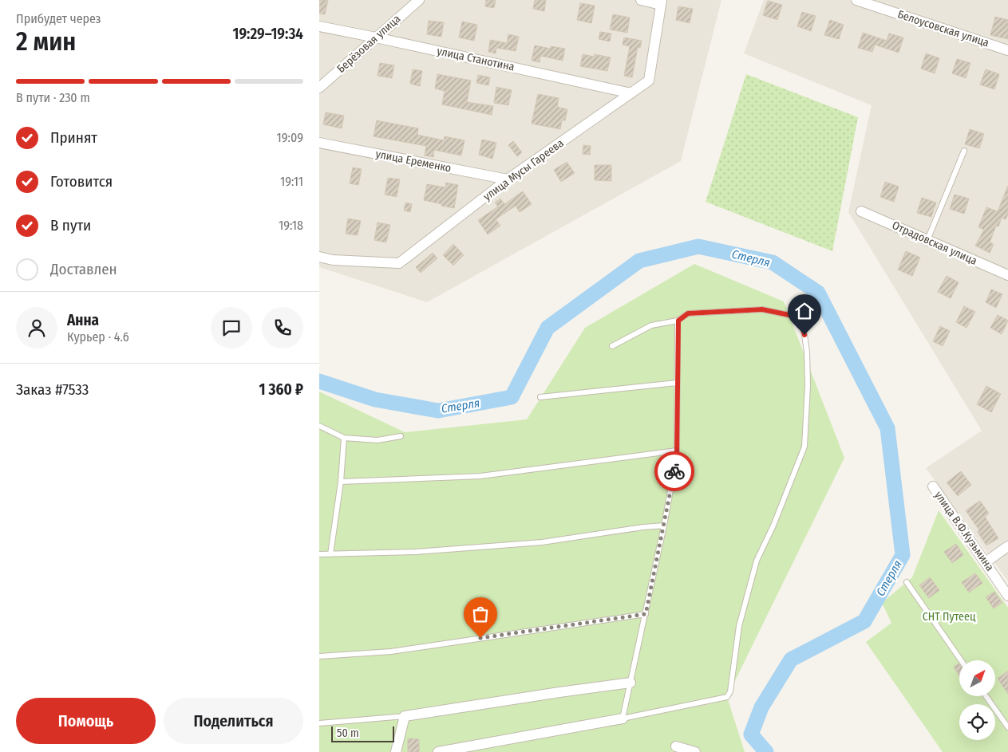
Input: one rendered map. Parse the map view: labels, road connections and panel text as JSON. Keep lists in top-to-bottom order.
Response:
{
  "streets": {
    "street": [
      "Белоусовская улица",
      "Берёзовая улица",
      "улица Станотина",
      "улица Еременко",
      "улица Мусы Гареева",
      "Отрадовская улица",
      "улица В.Ф.Кузьмина"
    ]
  },
  "crossings": [
    ["Берёзовая улица", "улица Станотина"],
    ["улица Станотина", "улица Мусы Гареева"],
    ["улица Еременко", "улица Мусы Гареева"]
  ],
  "water": ["Стерля"],
  "parks": ["СНТ Путеец"],
  "scale_bar": "50 m",
  "north": "top right",
  "page": {
    "heading": ["2 мин", "Прибудет через", "19:29–19:34"],
    "panel": [
      "Анна",
      "Курьер · 4.6",
      "Заказ #7533",
      "1 360 ₽"
    ],
    "bar": "В пути · 230 m",
    "list": [
      ["Принят", "19:09"],
      ["Готовится", "19:11"],
      ["В пути", "19:18"],
      "Доставлен"
    ],
    "buttons": ["Помощь", "Поделиться"],
    "scale": "50 m"
  }
}
